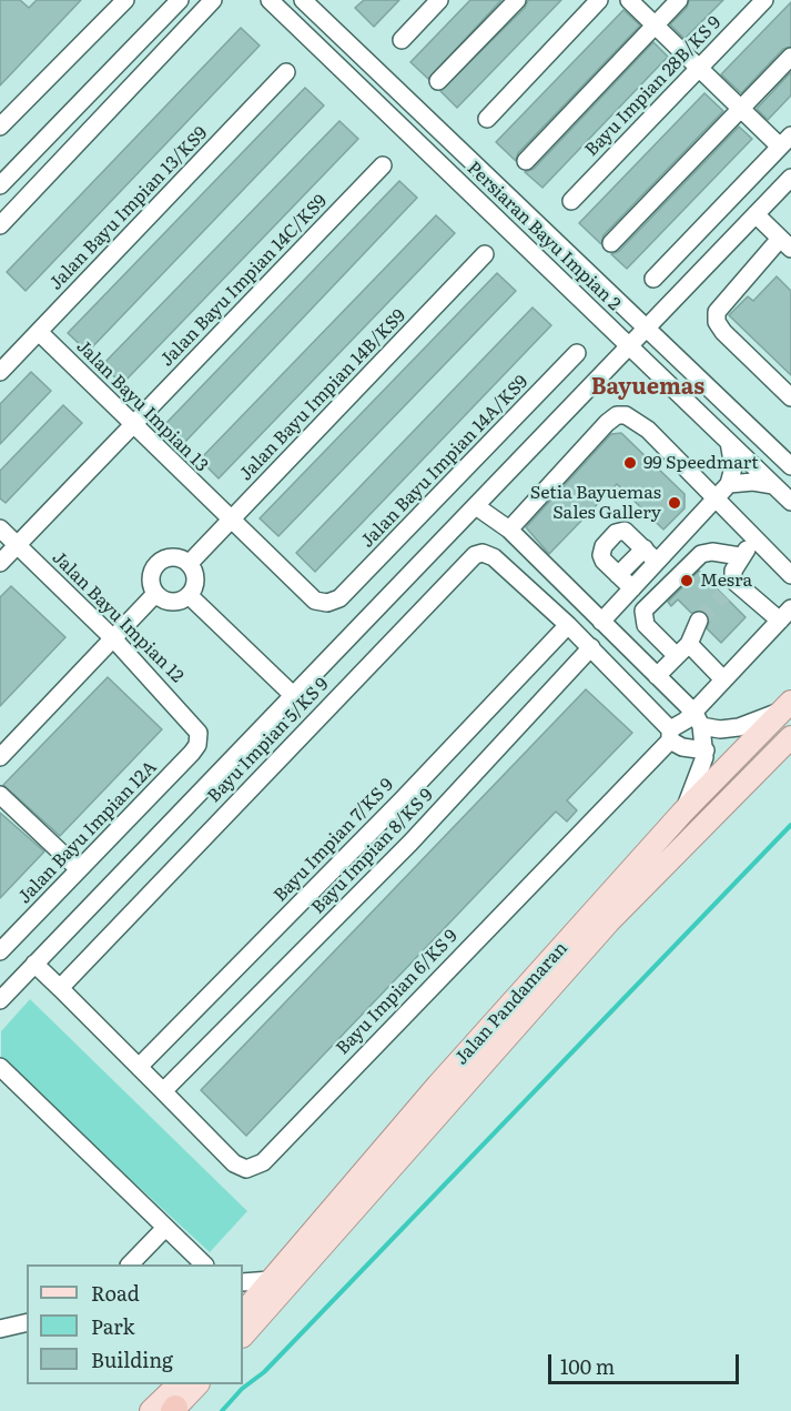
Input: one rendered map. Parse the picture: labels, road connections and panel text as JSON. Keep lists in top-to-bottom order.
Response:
{
  "streets": {
    "main road": ["Jalan Pandamaran"],
    "street": [
      "Bayu Impian 28B/KS 9",
      "Jalan Bayu Impian 13/KS9",
      "Persiaran Bayu Impian 2",
      "Jalan Bayu Impian 14C/KS9",
      "Jalan Bayu Impian 14B/KS9",
      "Jalan Bayu Impian 13",
      "Jalan Bayu Impian 14A/KS9",
      "Jalan Bayu Impian 12",
      "Bayu Impian 5/KS 9",
      "Jalan Bayu Impian 12A",
      "Bayu Impian 7/KS 9",
      "Bayu Impian 8/KS 9",
      "Bayu Impian 6/KS 9"
    ]
  },
  "crossings": [
    ["Jalan Bayu Impian 13/KS9", "Jalan Bayu Impian 13"],
    ["Jalan Bayu Impian 14C/KS9", "Jalan Bayu Impian 13"],
    ["Jalan Bayu Impian 14C/KS9", "Jalan Bayu Impian 12"],
    ["Jalan Bayu Impian 14B/KS9", "Jalan Bayu Impian 13"],
    ["Jalan Bayu Impian 13", "Jalan Bayu Impian 14A/KS9"],
    ["Jalan Bayu Impian 12", "Jalan Bayu Impian 12A"],
    ["Bayu Impian 5/KS 9", "Bayu Impian 7/KS 9"],
    ["Bayu Impian 8/KS 9", "Bayu Impian 6/KS 9"]
  ],
  "districts": ["Bayuemas"],
  "places": ["99 Speedmart", "Setia Bayuemas Sales Gallery", "Mesra"],
  "legend": ["Road", "Park", "Building"],
  "scale_bar": "100 m"
}
